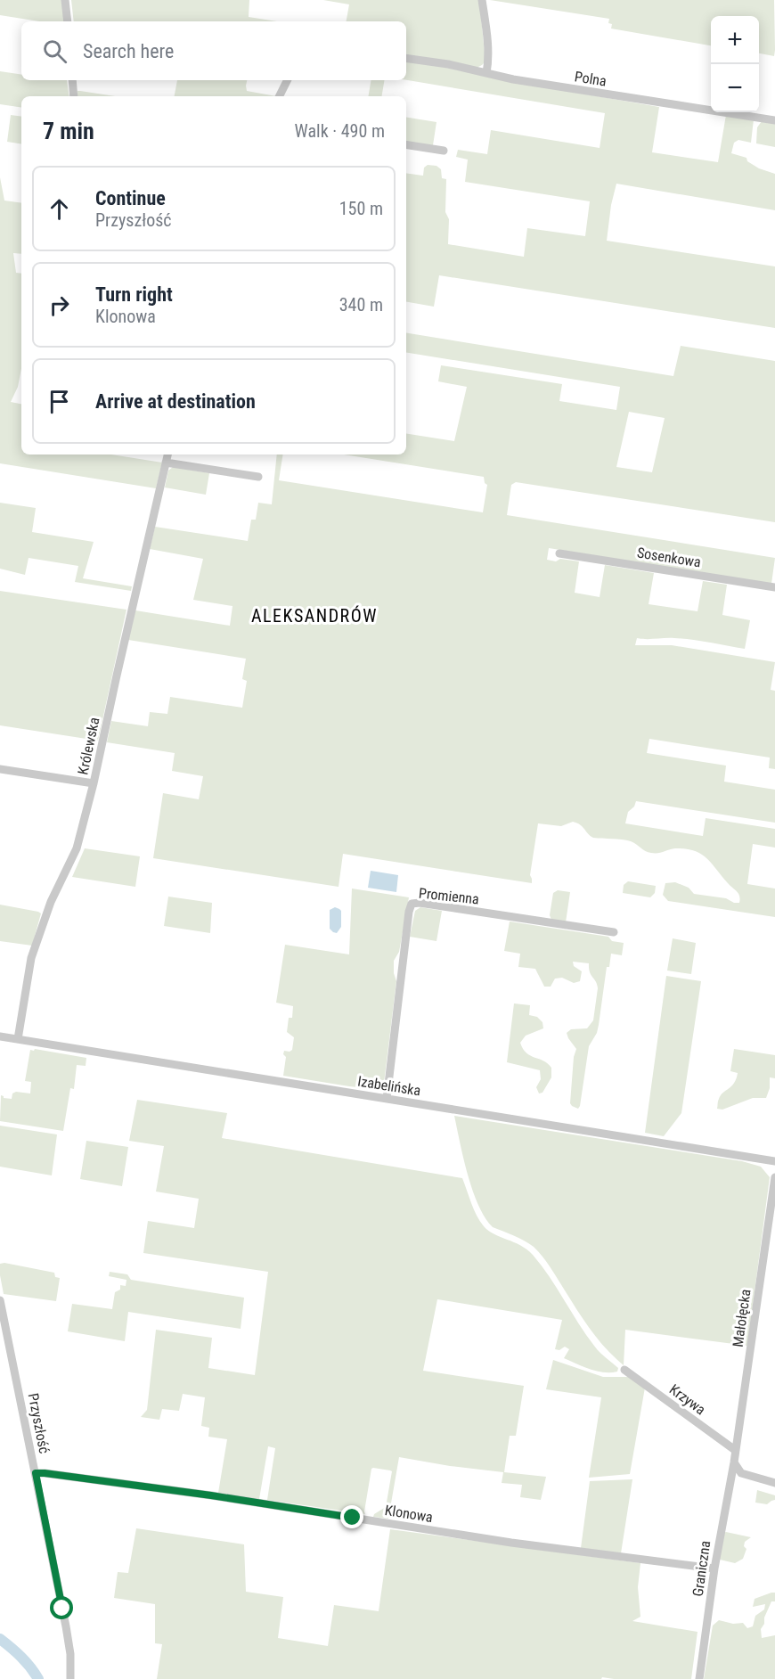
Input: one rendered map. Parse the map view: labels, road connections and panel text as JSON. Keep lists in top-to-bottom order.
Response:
{
  "streets": {
    "street": [
      "Polna",
      "Sosenkowa",
      "Królewska",
      "Promienna",
      "Izabelińska",
      "Małołęcka",
      "Krzywa",
      "Przyszłość",
      "Klonowa",
      "Graniczna"
    ]
  },
  "crossings": [
    ["Królewska", "Izabelińska"],
    ["Promienna", "Izabelińska"],
    ["Małołęcka", "Krzywa"],
    ["Małołęcka", "Graniczna"],
    ["Przyszłość", "Klonowa"],
    ["Klonowa", "Graniczna"]
  ],
  "districts": ["ALEKSANDRÓW"],
  "page": {
    "map_buttons": ["+", "−"],
    "search": "Search here",
    "heading": ["7 min", "Walk · 490 m"],
    "list": [
      ["Continue", "Przyszłość", "150 m"],
      ["Turn right", "Klonowa", "340 m"],
      "Arrive at destination"
    ]
  }
}
